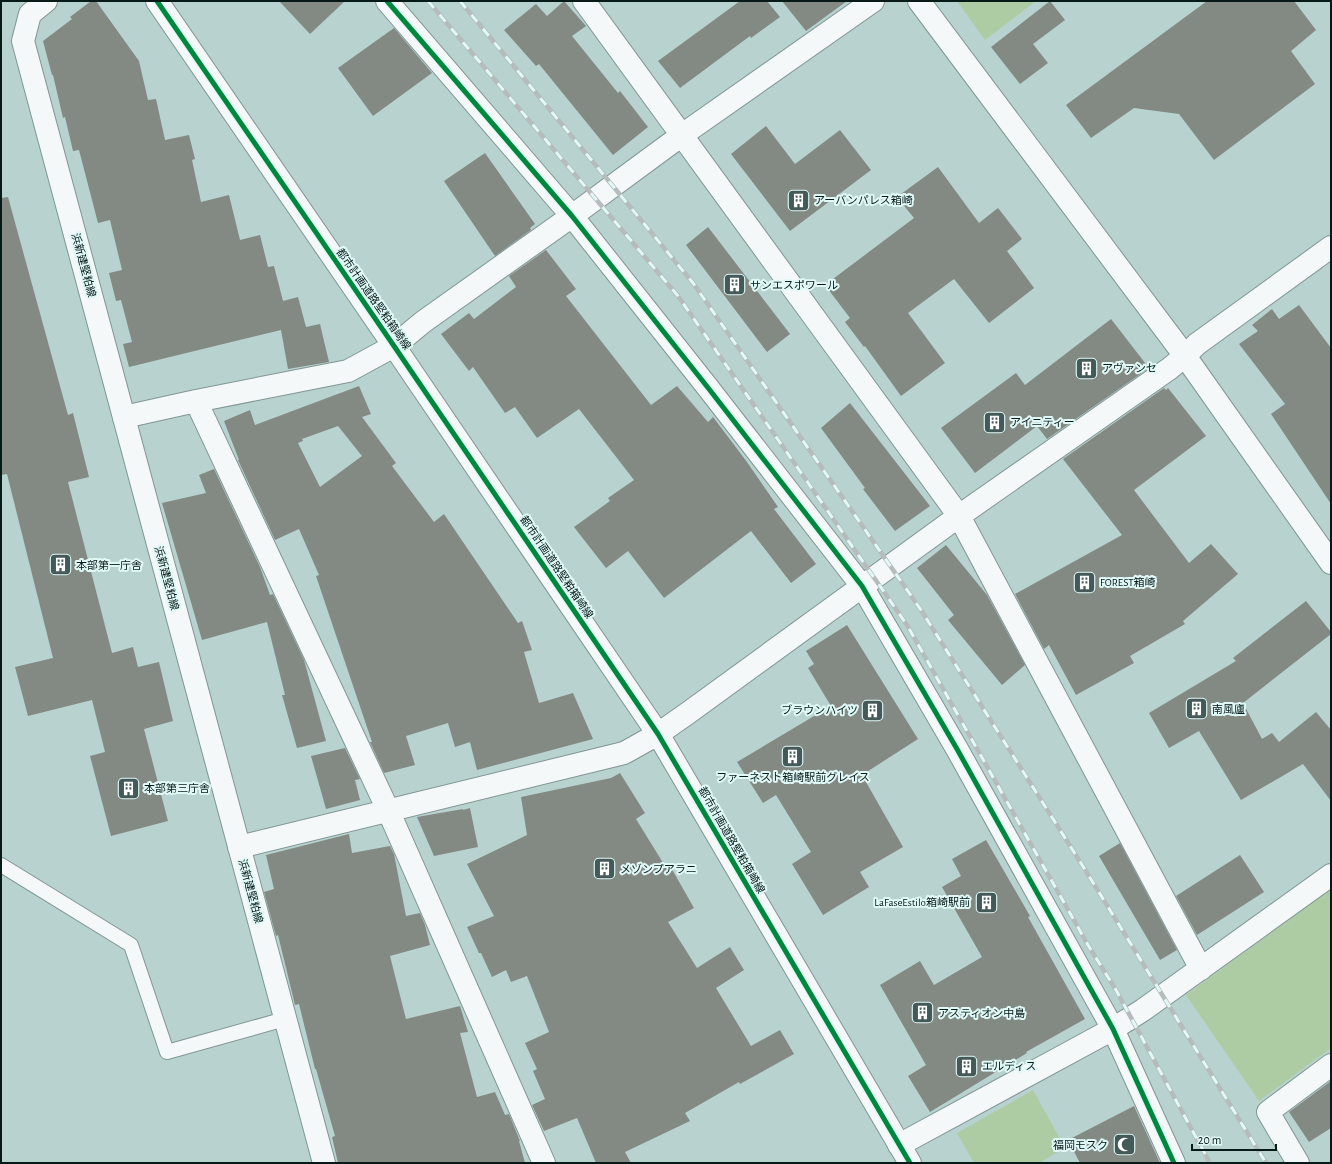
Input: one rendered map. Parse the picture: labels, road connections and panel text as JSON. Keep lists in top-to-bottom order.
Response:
{
  "streets": {
    "street": ["浜新建堅粕線", "都市計画道路堅粕箱崎線"]
  },
  "places": {
    "building": [
      "アーバンパレス箱崎",
      "サンエスポワール",
      "アヴァンセ",
      "アイニティー",
      "本部第一庁舎",
      "FOREST箱崎",
      "南風廬",
      "ブラウンハイツ",
      "ファーネスト箱崎駅前グレイス",
      "本部第三庁舎",
      "メゾンプアラニ",
      "LaFaseEstilo箱崎駅前",
      "アスティオン中島",
      "エルディス"
    ],
    "mosque": ["福岡モスク"]
  },
  "scale_bar": "20 m"
}
